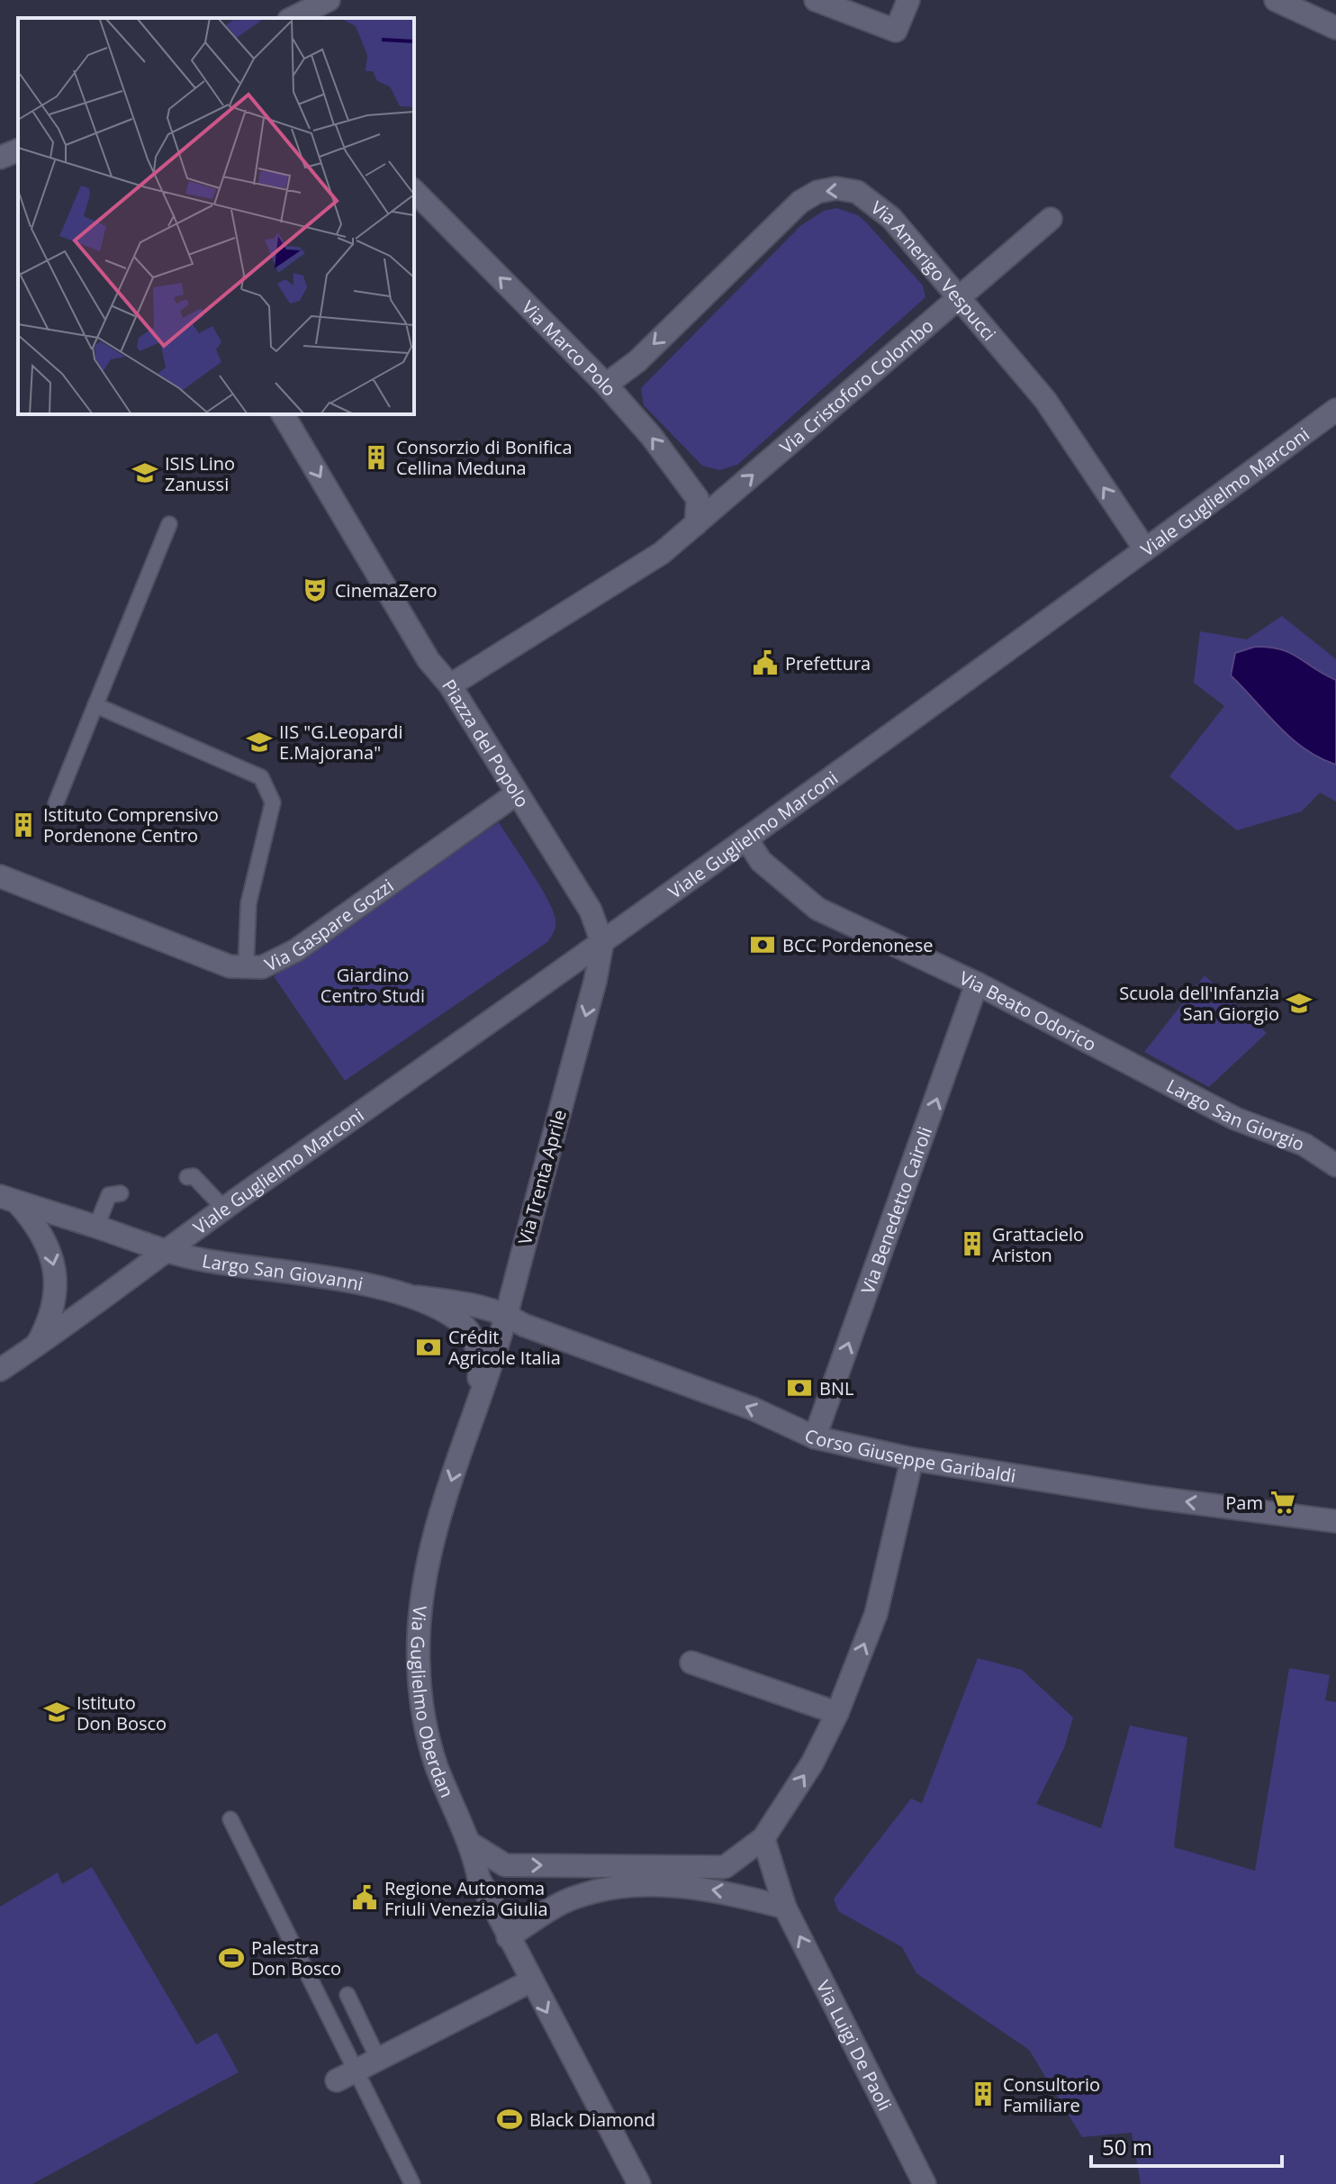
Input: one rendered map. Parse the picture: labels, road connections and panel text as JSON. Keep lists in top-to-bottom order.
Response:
{
  "streets": {
    "street": [
      "Via Amerigo Vespucci",
      "Via Marco Polo",
      "Via Cristoforo Colombo",
      "Viale Guglielmo Marconi",
      "Piazza del Popolo",
      "Via Gaspare Gozzi",
      "Via Beato Odorico",
      "Largo San Giorgio",
      "Via Trenta Aprile",
      "Via Benedetto Cairoli",
      "Largo San Giovanni",
      "Corso Giuseppe Garibaldi",
      "Via Guglielmo Oberdan",
      "Via Luigi De Paoli"
    ]
  },
  "crossings": [
    ["Via Amerigo Vespucci", "Via Marco Polo"],
    ["Via Amerigo Vespucci", "Via Cristoforo Colombo"],
    ["Via Amerigo Vespucci", "Viale Guglielmo Marconi"],
    ["Via Marco Polo", "Via Cristoforo Colombo"],
    ["Via Marco Polo", "Piazza del Popolo"],
    ["Via Cristoforo Colombo", "Piazza del Popolo"],
    ["Viale Guglielmo Marconi", "Piazza del Popolo"],
    ["Viale Guglielmo Marconi", "Via Beato Odorico"],
    ["Viale Guglielmo Marconi", "Via Trenta Aprile"],
    ["Viale Guglielmo Marconi", "Largo San Giovanni"],
    ["Piazza del Popolo", "Via Gaspare Gozzi"],
    ["Piazza del Popolo", "Via Trenta Aprile"],
    ["Via Beato Odorico", "Largo San Giorgio"],
    ["Via Beato Odorico", "Via Benedetto Cairoli"],
    ["Via Trenta Aprile", "Largo San Giovanni"],
    ["Via Trenta Aprile", "Corso Giuseppe Garibaldi"],
    ["Via Trenta Aprile", "Via Guglielmo Oberdan"],
    ["Via Benedetto Cairoli", "Corso Giuseppe Garibaldi"],
    ["Largo San Giovanni", "Corso Giuseppe Garibaldi"],
    ["Largo San Giovanni", "Via Guglielmo Oberdan"]
  ],
  "one_way": [
    "Via Marco Polo",
    "Via Cristoforo Colombo",
    "Via Trenta Aprile",
    "Via Benedetto Cairoli",
    "Corso Giuseppe Garibaldi",
    "Via Guglielmo Oberdan",
    "Via Luigi De Paoli"
  ],
  "parks": ["Giardino Centro Studi"],
  "places": {
    "building": [
      "Consorzio di Bonifica Cellina Meduna",
      "Istituto Comprensivo Pordenone Centro",
      "Grattacielo Ariston",
      "Consultorio Familiare"
    ],
    "school or university": [
      "ISIS Lino Zanussi",
      "IIS \"G.Leopardi E.Majorana\"",
      "Scuola dell'Infanzia San Giorgio",
      "Istituto Don Bosco"
    ],
    "theatre": ["CinemaZero"],
    "public building": ["Prefettura", "Regione Autonoma Friuli Venezia Giulia"],
    "bank": ["BCC Pordenonese", "Crédit Agricole Italia", "BNL"],
    "supermarket": ["Pam"],
    "sports": ["Palestra Don Bosco", "Black Diamond"]
  },
  "scale_bar": "50 m"
}
